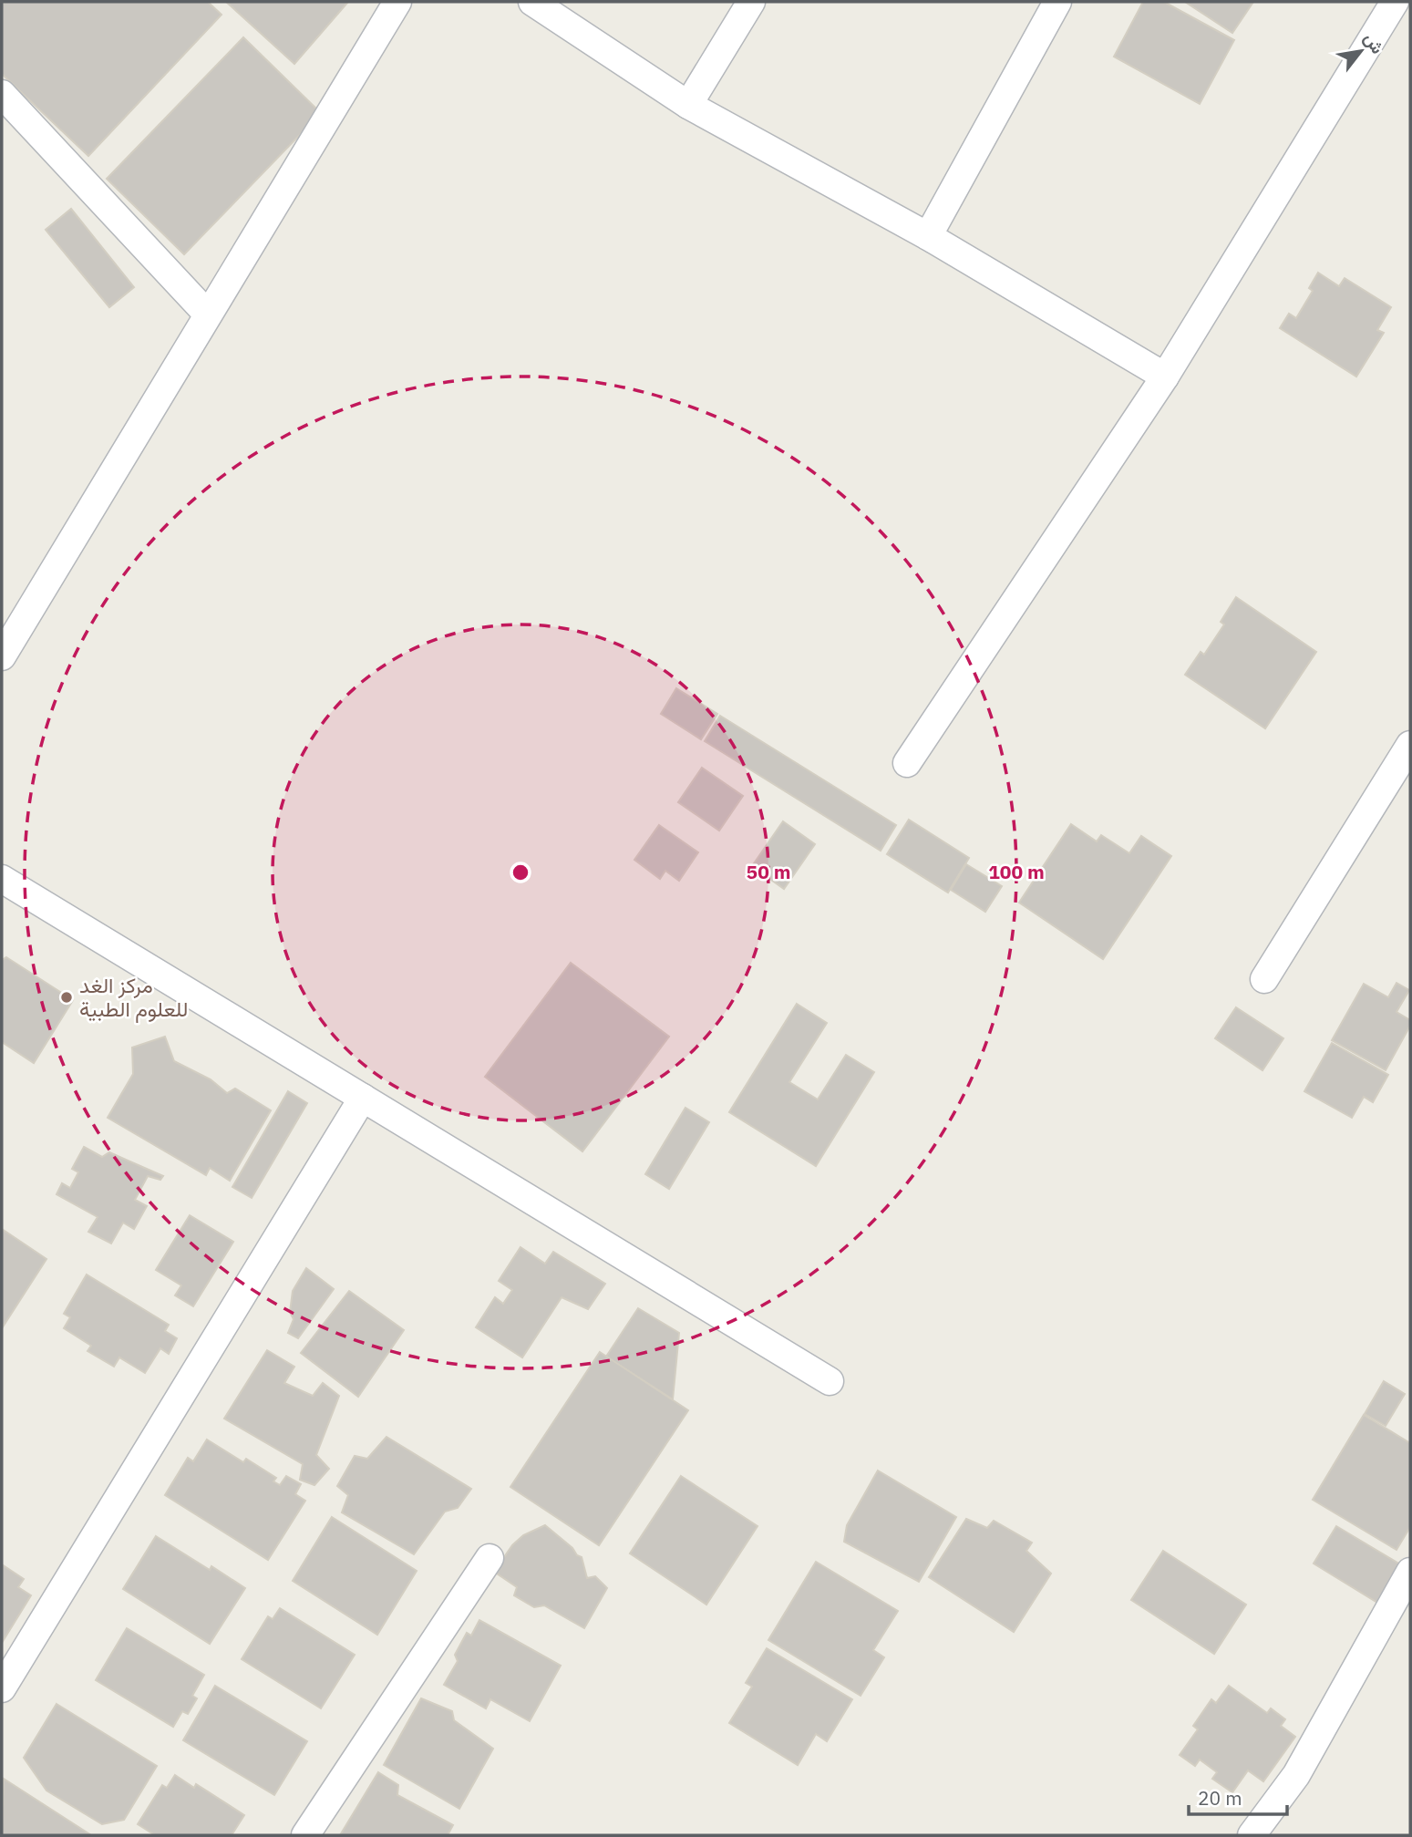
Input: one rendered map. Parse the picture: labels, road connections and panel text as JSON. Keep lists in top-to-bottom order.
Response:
{
  "places": ["مركز الغد للعلوم الطبية"],
  "scale_bar": "20 m",
  "north": "top right",
  "rings": ["50 m", "100 m"]
}
